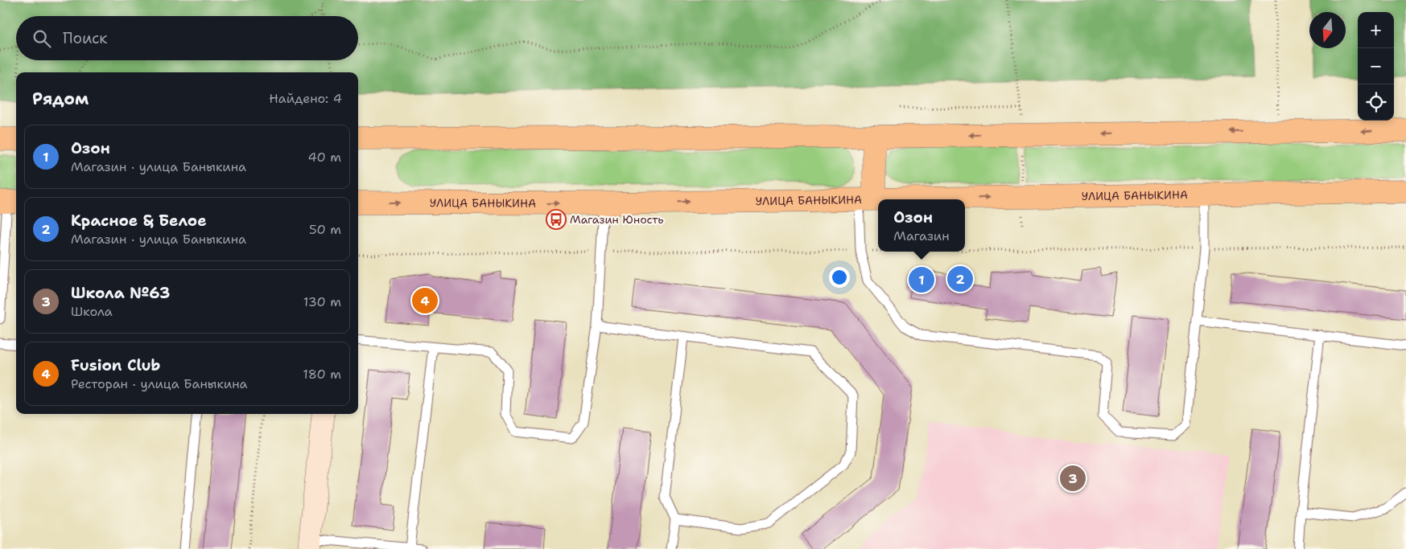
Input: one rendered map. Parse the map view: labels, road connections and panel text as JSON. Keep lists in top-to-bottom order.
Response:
{
  "streets": {
    "main road": ["УЛИЦА БАНЫКИНА"]
  },
  "places": {
    "bus stop": ["Магазин Юность"]
  },
  "north": "bottom",
  "page": {
    "map_buttons": ["+", "−"],
    "search": "Поиск",
    "heading": ["Рядом", "Найдено: 4"],
    "list": [
      {
        "mark": "1",
        "name": "Озон",
        "note": "Магазин · улица Баныкина",
        "value": "40 m"
      },
      {
        "mark": "2",
        "name": "Красное & Белое",
        "note": "Магазин · улица Баныкина",
        "value": "50 m"
      },
      {
        "mark": "3",
        "name": "Школа №63",
        "note": "Школа",
        "value": "130 m"
      },
      {
        "mark": "4",
        "name": "Fusion Club",
        "note": "Ресторан · улица Баныкина",
        "value": "180 m"
      }
    ],
    "popup": ["Озон", "Магазин"],
    "pins": [
      "2",
      "1",
      "4",
      "3"
    ]
  }
}
